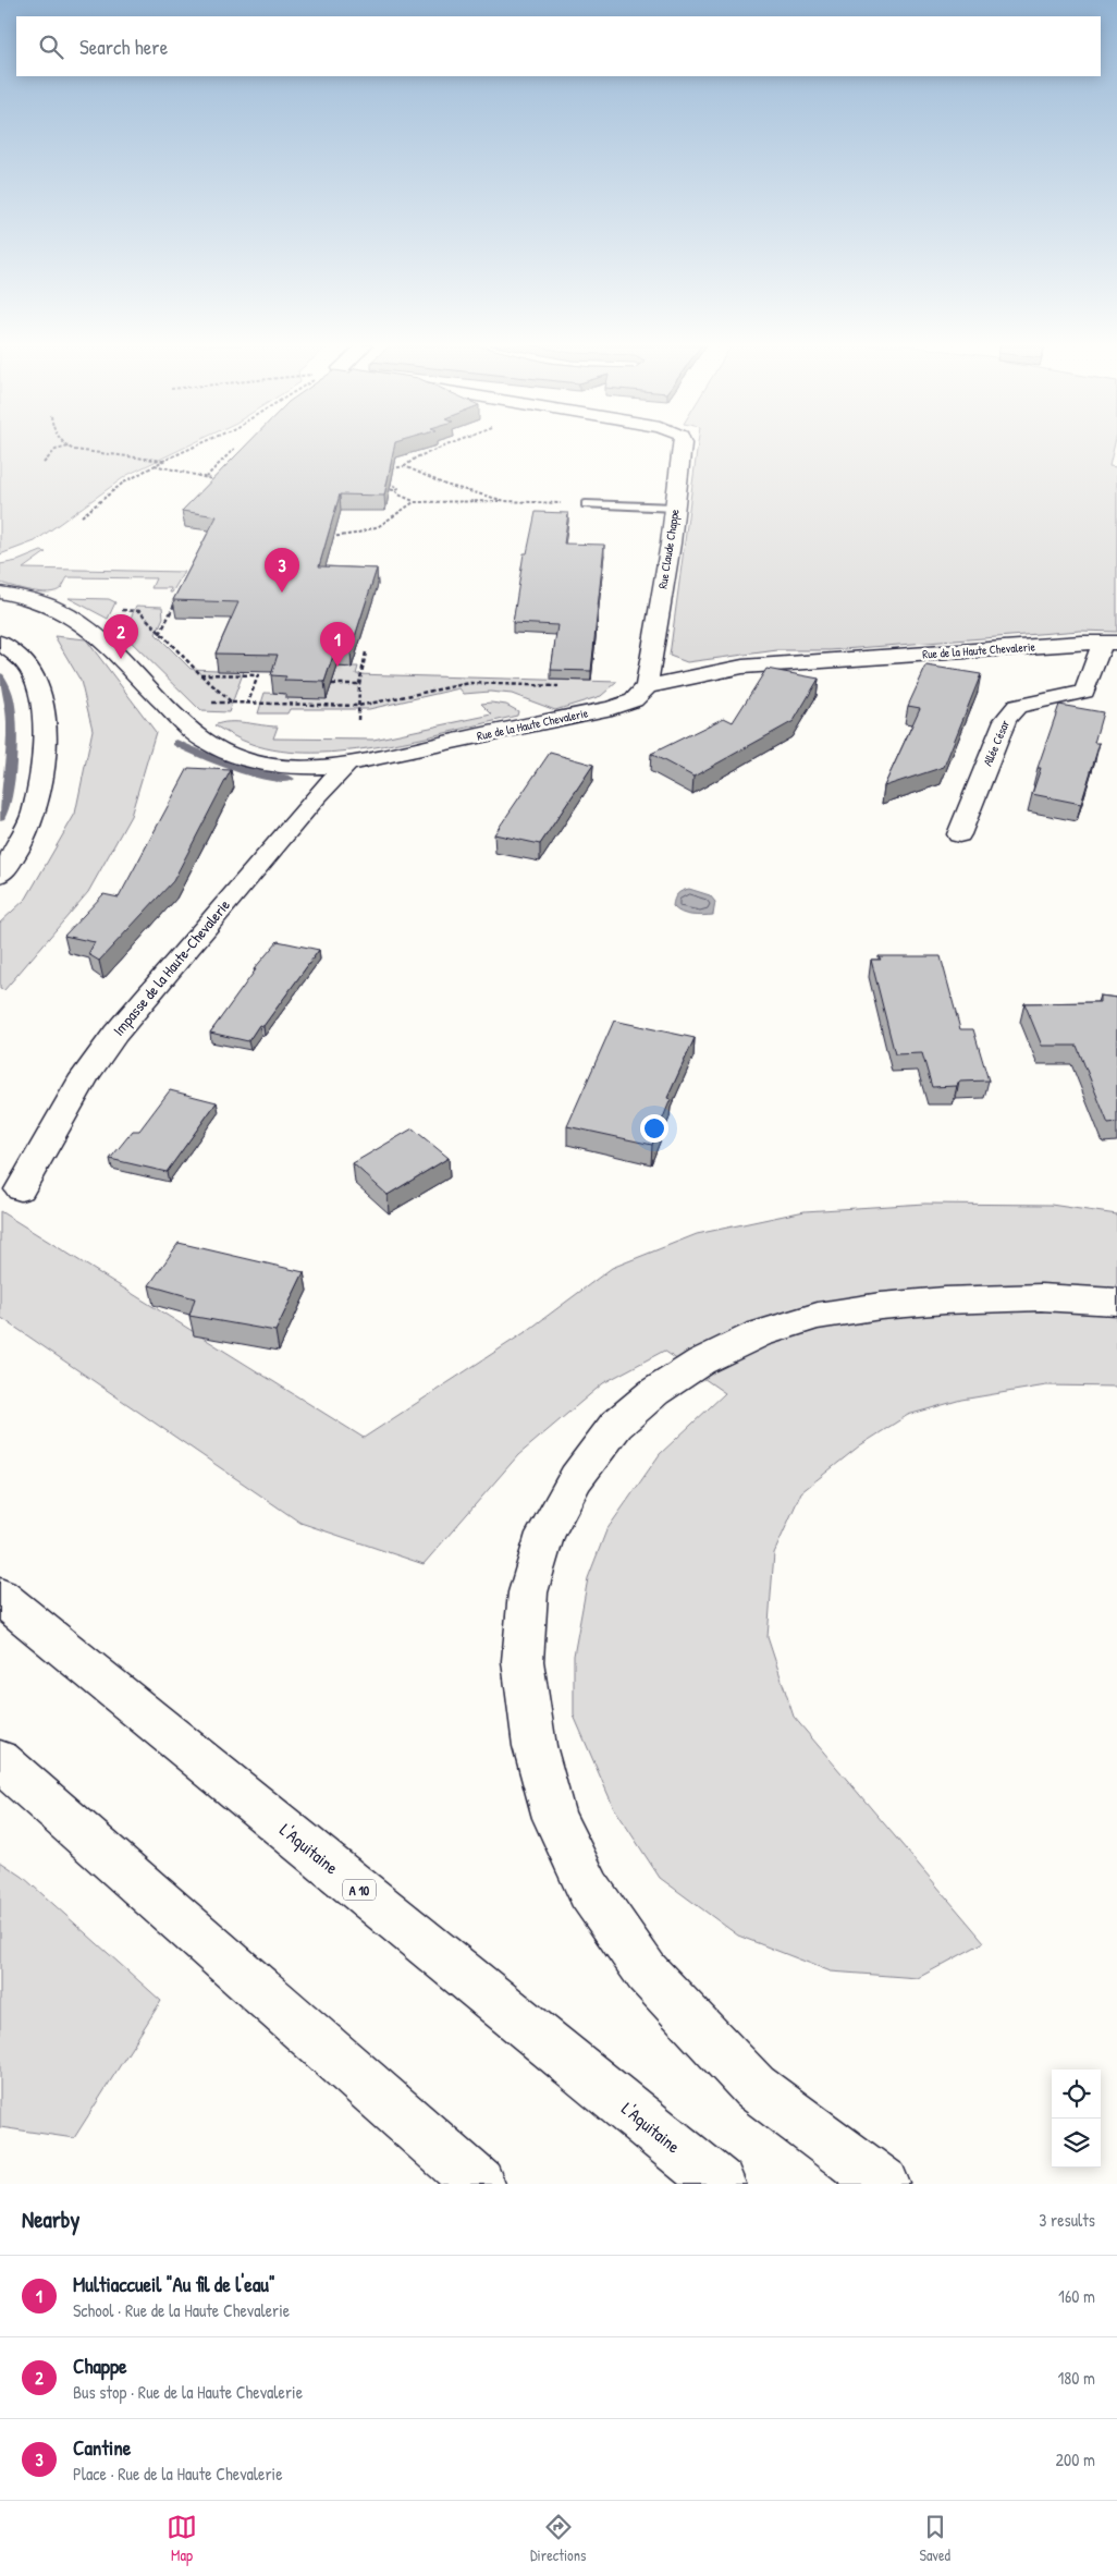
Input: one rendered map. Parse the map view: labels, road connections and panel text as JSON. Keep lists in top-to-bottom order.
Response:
{
  "streets": {
    "main road": [
      "Rue Claude Chappe",
      "Rue de la Haute Chevalerie",
      "Allée César",
      "Impasse de la Haute-Chevalerie",
      "L'Aquitaine",
      "A 10"
    ]
  },
  "crossings": [
    ["Rue Claude Chappe", "Rue de la Haute Chevalerie"],
    ["Rue de la Haute Chevalerie", "Allée César"],
    ["Rue de la Haute Chevalerie", "Impasse de la Haute-Chevalerie"]
  ],
  "page": {
    "search": "Search here",
    "pins": ["3", "2", "1"],
    "heading": ["Nearby", "3 results"],
    "list": [
      {
        "mark": "1",
        "name": "Multiaccueil \"Au fil de l'eau\"",
        "note": "School · Rue de la Haute Chevalerie",
        "value": "160 m"
      },
      {
        "mark": "2",
        "name": "Chappe",
        "note": "Bus stop · Rue de la Haute Chevalerie",
        "value": "180 m"
      },
      {
        "mark": "3",
        "name": "Cantine",
        "note": "Place · Rue de la Haute Chevalerie",
        "value": "200 m"
      }
    ],
    "nav": ["Map", "Directions", "Saved"]
  }
}
